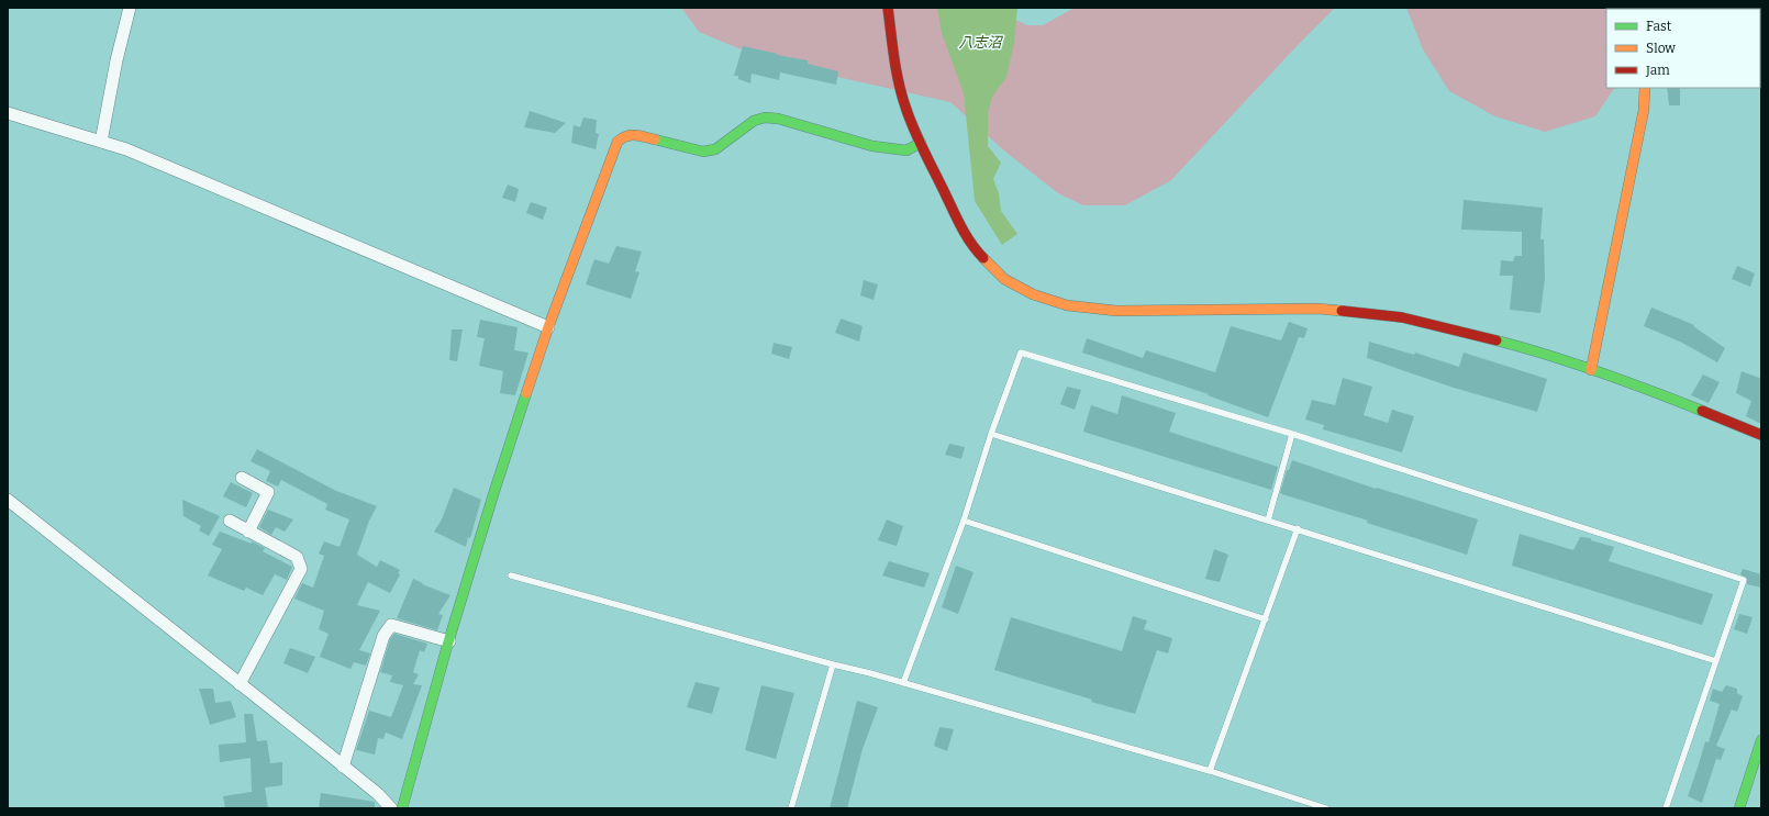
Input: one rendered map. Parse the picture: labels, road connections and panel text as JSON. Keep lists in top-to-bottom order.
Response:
{
  "water": ["八志沼"],
  "legend": ["Fast", "Slow", "Jam"]
}
